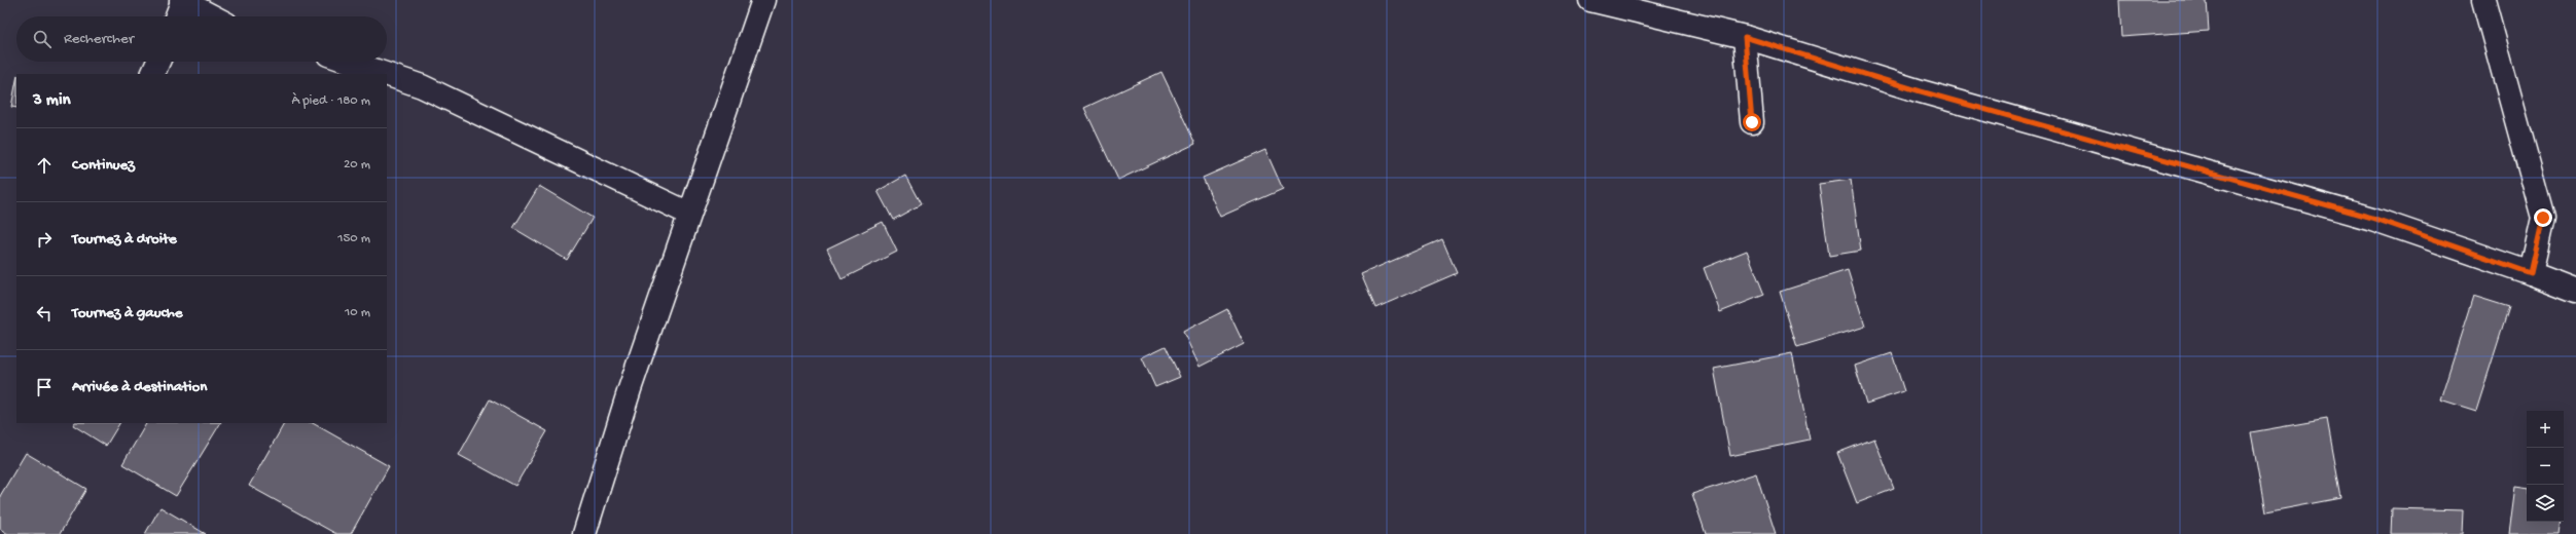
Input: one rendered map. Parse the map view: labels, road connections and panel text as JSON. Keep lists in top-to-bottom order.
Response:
{
  "page": {
    "search": "Rechercher",
    "heading": ["3 min", "À pied · 180 m"],
    "list": [
      ["Continuez", "20 m"],
      ["Tournez à droite", "150 m"],
      ["Tournez à gauche", "10 m"],
      "Arrivée à destination"
    ],
    "map_buttons": ["+", "−"]
  }
}
